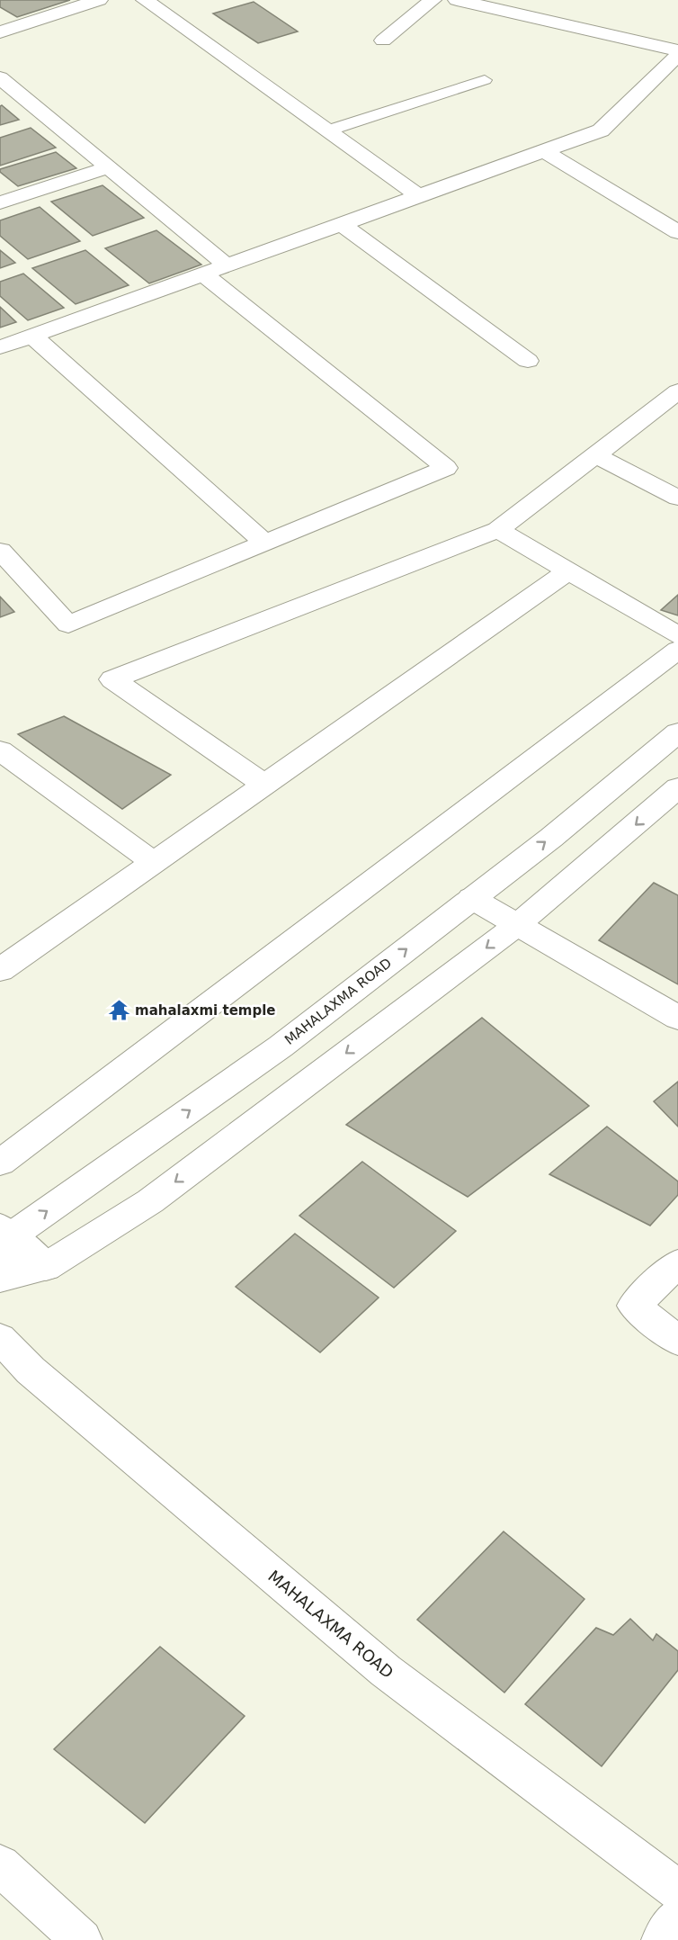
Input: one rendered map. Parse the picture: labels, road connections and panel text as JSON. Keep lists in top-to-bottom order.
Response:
{
  "streets": {
    "street": ["MAHALAXMA ROAD"]
  },
  "places": {
    "temple": ["mahalaxmi temple"]
  }
}
